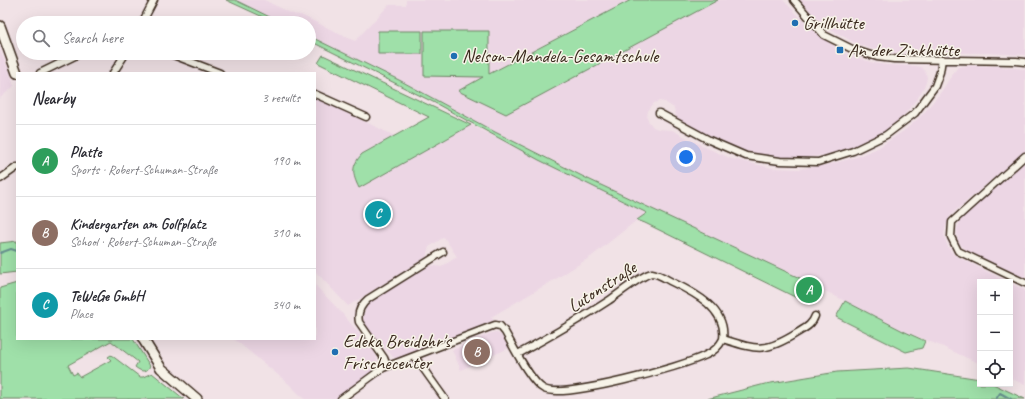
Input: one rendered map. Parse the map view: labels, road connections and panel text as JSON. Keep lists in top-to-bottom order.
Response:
{
  "streets": {
    "street": ["Lutonstraße"]
  },
  "places": {
    "other": ["Grillhütte", "Nelson-Mandela-Gesamtschule", "Edeka Breidohr's Frischecenter"],
    "transit": ["An der Zinkhütte"]
  },
  "page": {
    "search": "Search here",
    "heading": ["Nearby", "3 results"],
    "list": [
      {
        "mark": "A",
        "name": "Platte",
        "note": "Sports · Robert-Schuman-Straße",
        "value": "190 m"
      },
      {
        "mark": "B",
        "name": "Kindergarten am Golfplatz",
        "note": "School · Robert-Schuman-Straße",
        "value": "310 m"
      },
      {
        "mark": "C",
        "name": "TeWeGe GmbH",
        "note": "Place",
        "value": "340 m"
      }
    ],
    "pins": ["C", "A", "B"],
    "map_buttons": ["+", "−"]
  }
}
